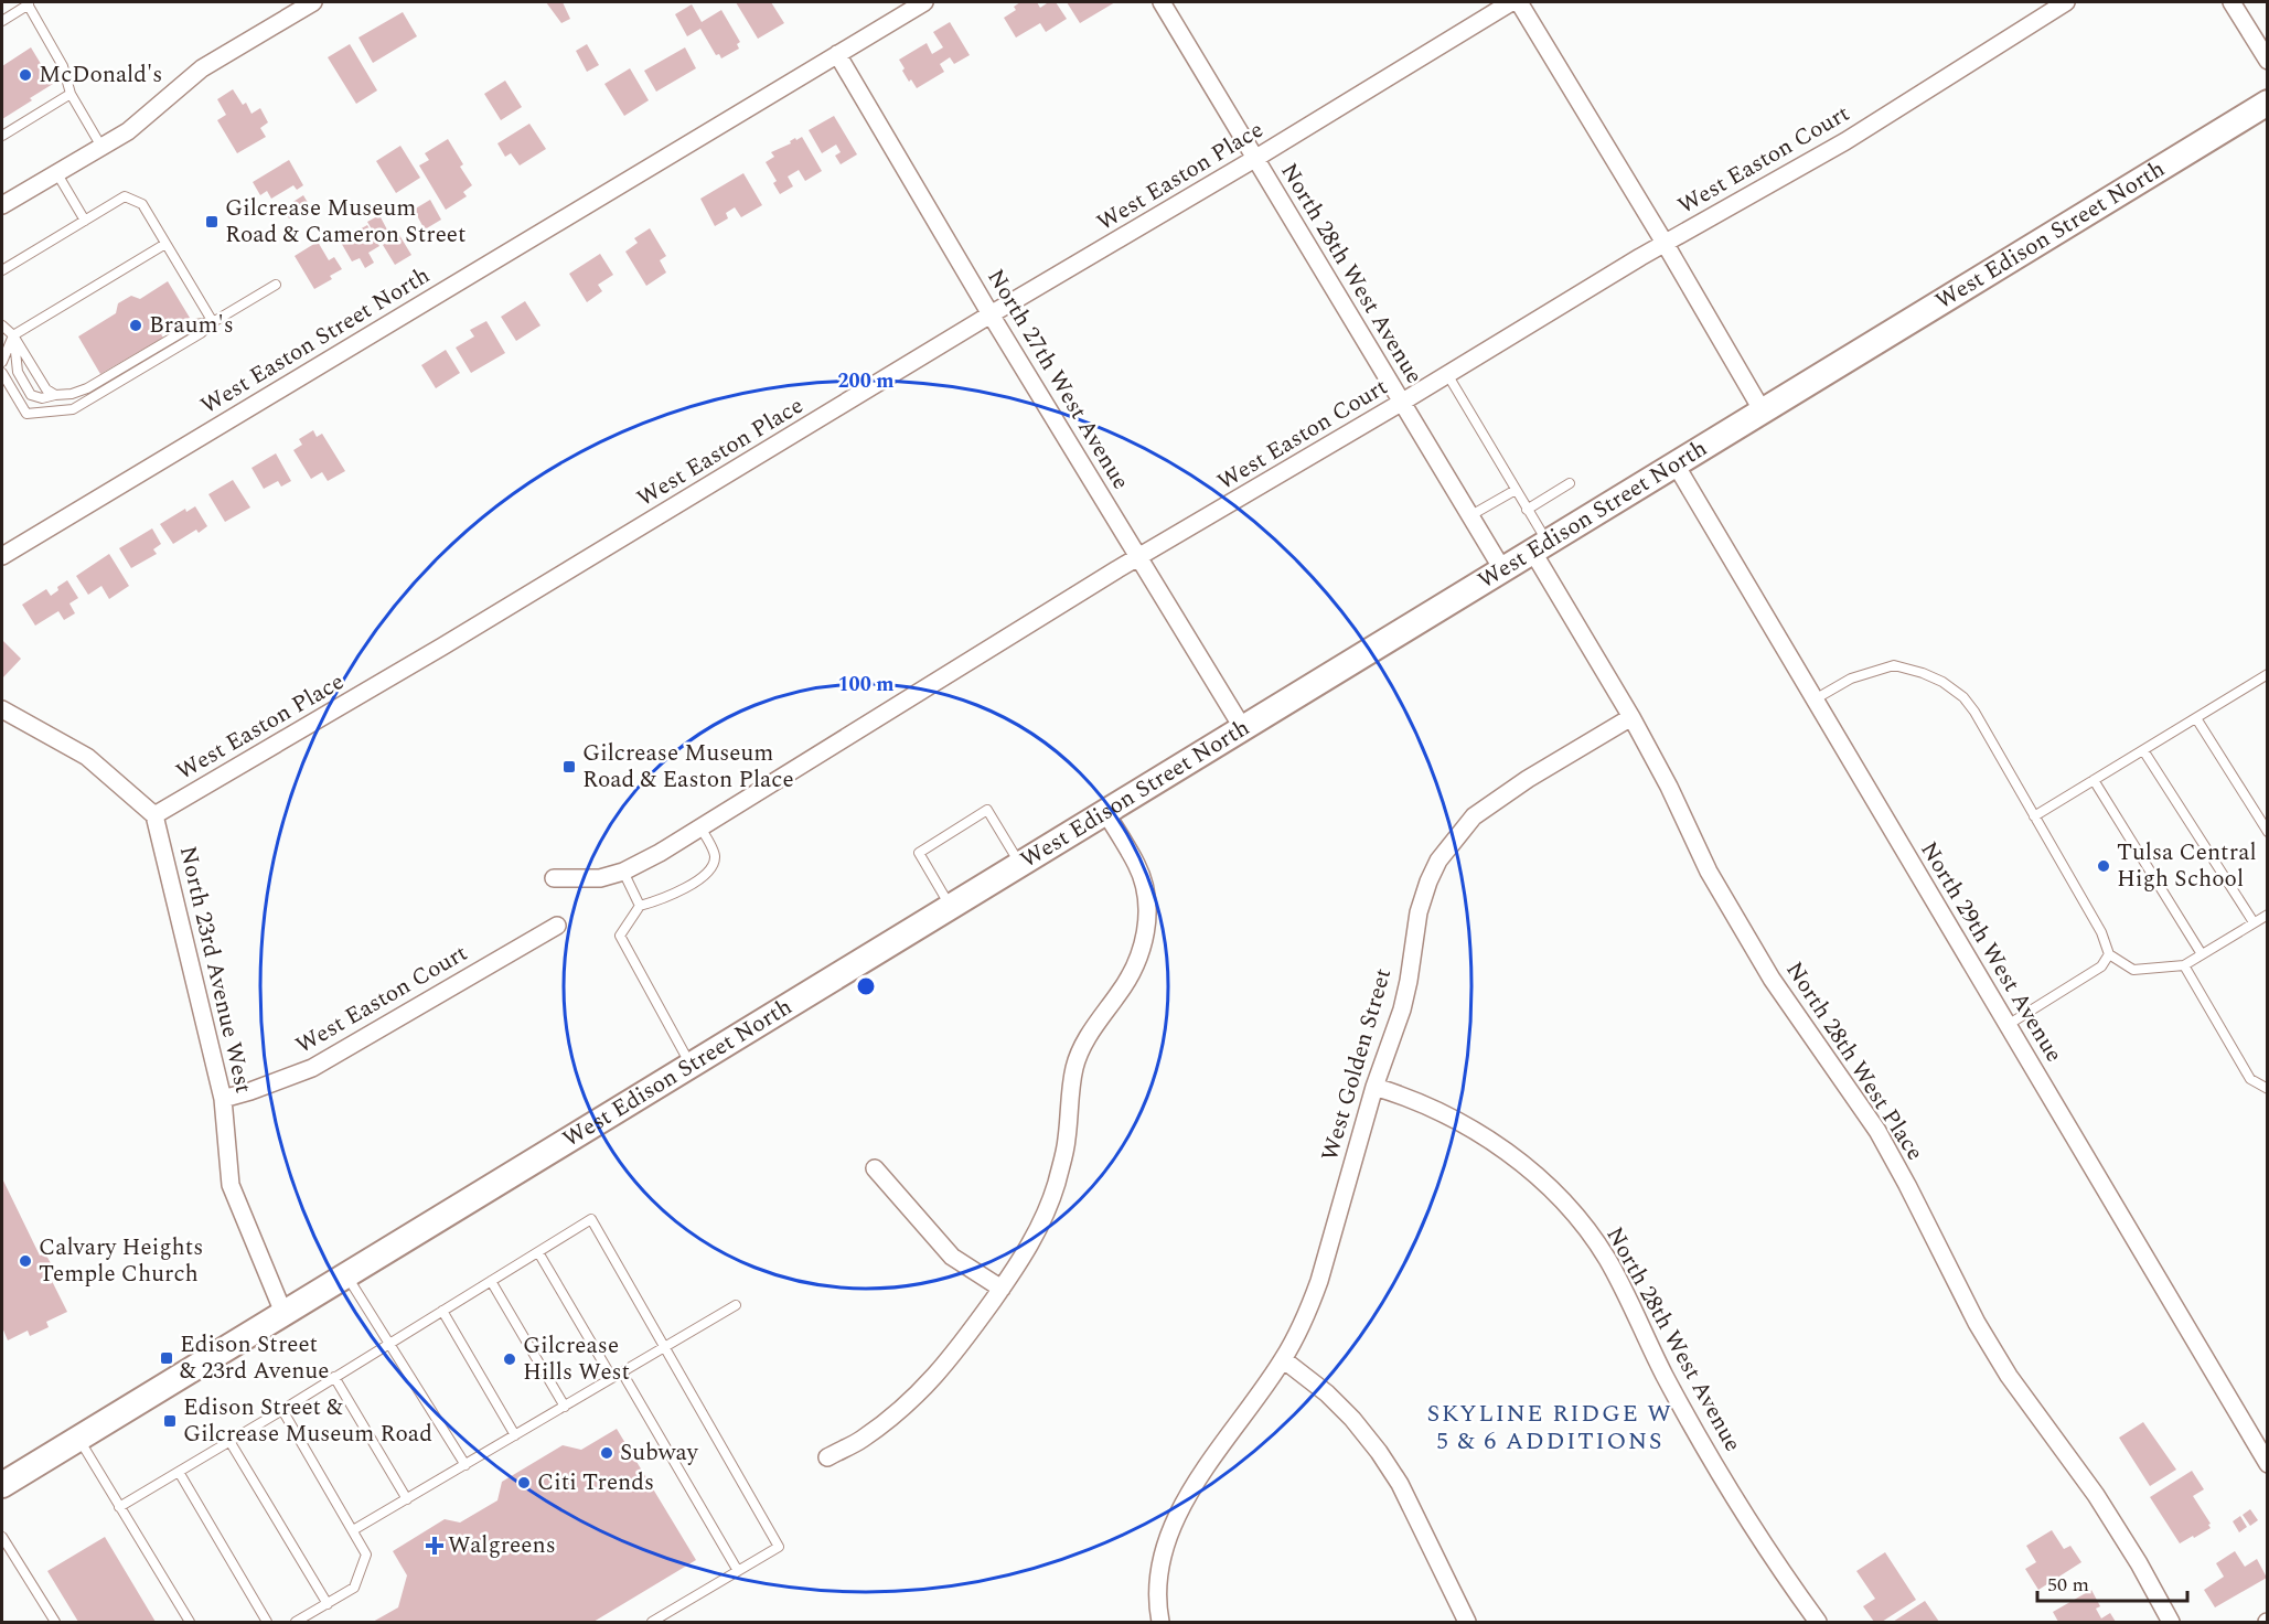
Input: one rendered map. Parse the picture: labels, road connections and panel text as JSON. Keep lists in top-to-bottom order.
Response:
{
  "streets": {
    "main road": ["West Edison Street North"],
    "street": [
      "West Easton Court",
      "West Easton Place",
      "North 28th West Avenue",
      "West Easton Street North",
      "North 27th West Avenue",
      "North 29th West Avenue",
      "North 23rd Avenue West",
      "North 28th West Place",
      "West Golden Street"
    ]
  },
  "crossings": [
    ["West Easton Court", "North 28th West Avenue"],
    ["West Easton Court", "North 27th West Avenue"],
    ["West Easton Court", "North 23rd Avenue West"],
    ["West Easton Place", "North 28th West Avenue"],
    ["West Easton Place", "North 27th West Avenue"],
    ["West Easton Place", "North 23rd Avenue West"],
    ["West Edison Street North", "North 28th West Avenue"],
    ["West Edison Street North", "North 27th West Avenue"],
    ["West Edison Street North", "North 29th West Avenue"],
    ["West Edison Street North", "North 23rd Avenue West"],
    ["West Edison Street North", "North 28th West Place"],
    ["North 28th West Avenue", "West Golden Street"],
    ["West Easton Street North", "North 27th West Avenue"],
    ["North 28th West Place", "West Golden Street"]
  ],
  "districts": ["SKYLINE RIDGE W 5 & 6 ADDITIONS"],
  "places": {
    "other": [
      "McDonald's",
      "Braum's",
      "Tulsa Central High School",
      "Calvary Heights Temple Church",
      "Gilcrease Hills West",
      "Subway",
      "Citi Trends"
    ],
    "transit": [
      "Gilcrease Museum Road & Cameron Street",
      "Gilcrease Museum Road & Easton Place",
      "Edison Street & 23rd Avenue",
      "Edison Street & Gilcrease Museum Road"
    ],
    "health": ["Walgreens"]
  },
  "scale_bar": "50 m",
  "rings": ["200 m", "100 m"]
}
